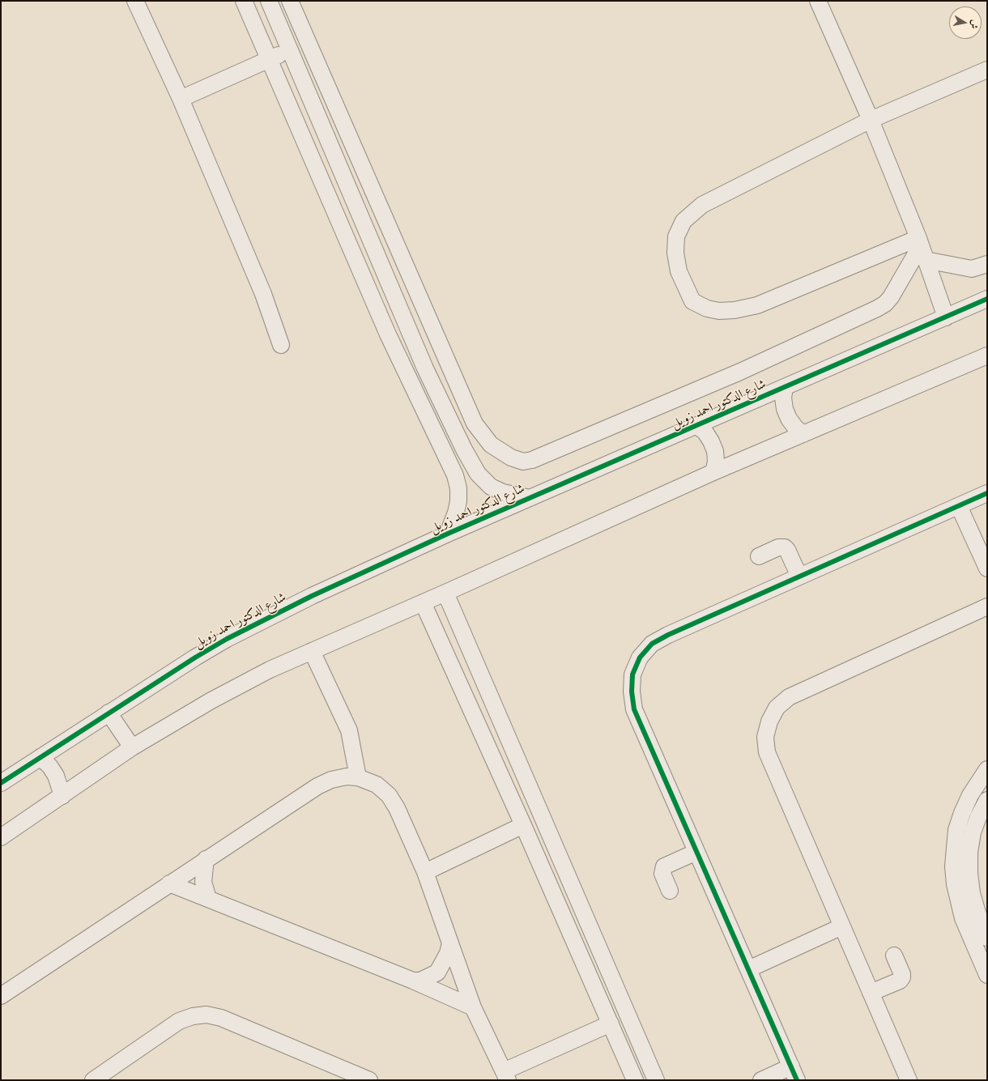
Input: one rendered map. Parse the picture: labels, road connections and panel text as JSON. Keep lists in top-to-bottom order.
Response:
{
  "streets": {
    "street": ["شارع الدكتور احمد زويل"]
  },
  "north": "right"
}
